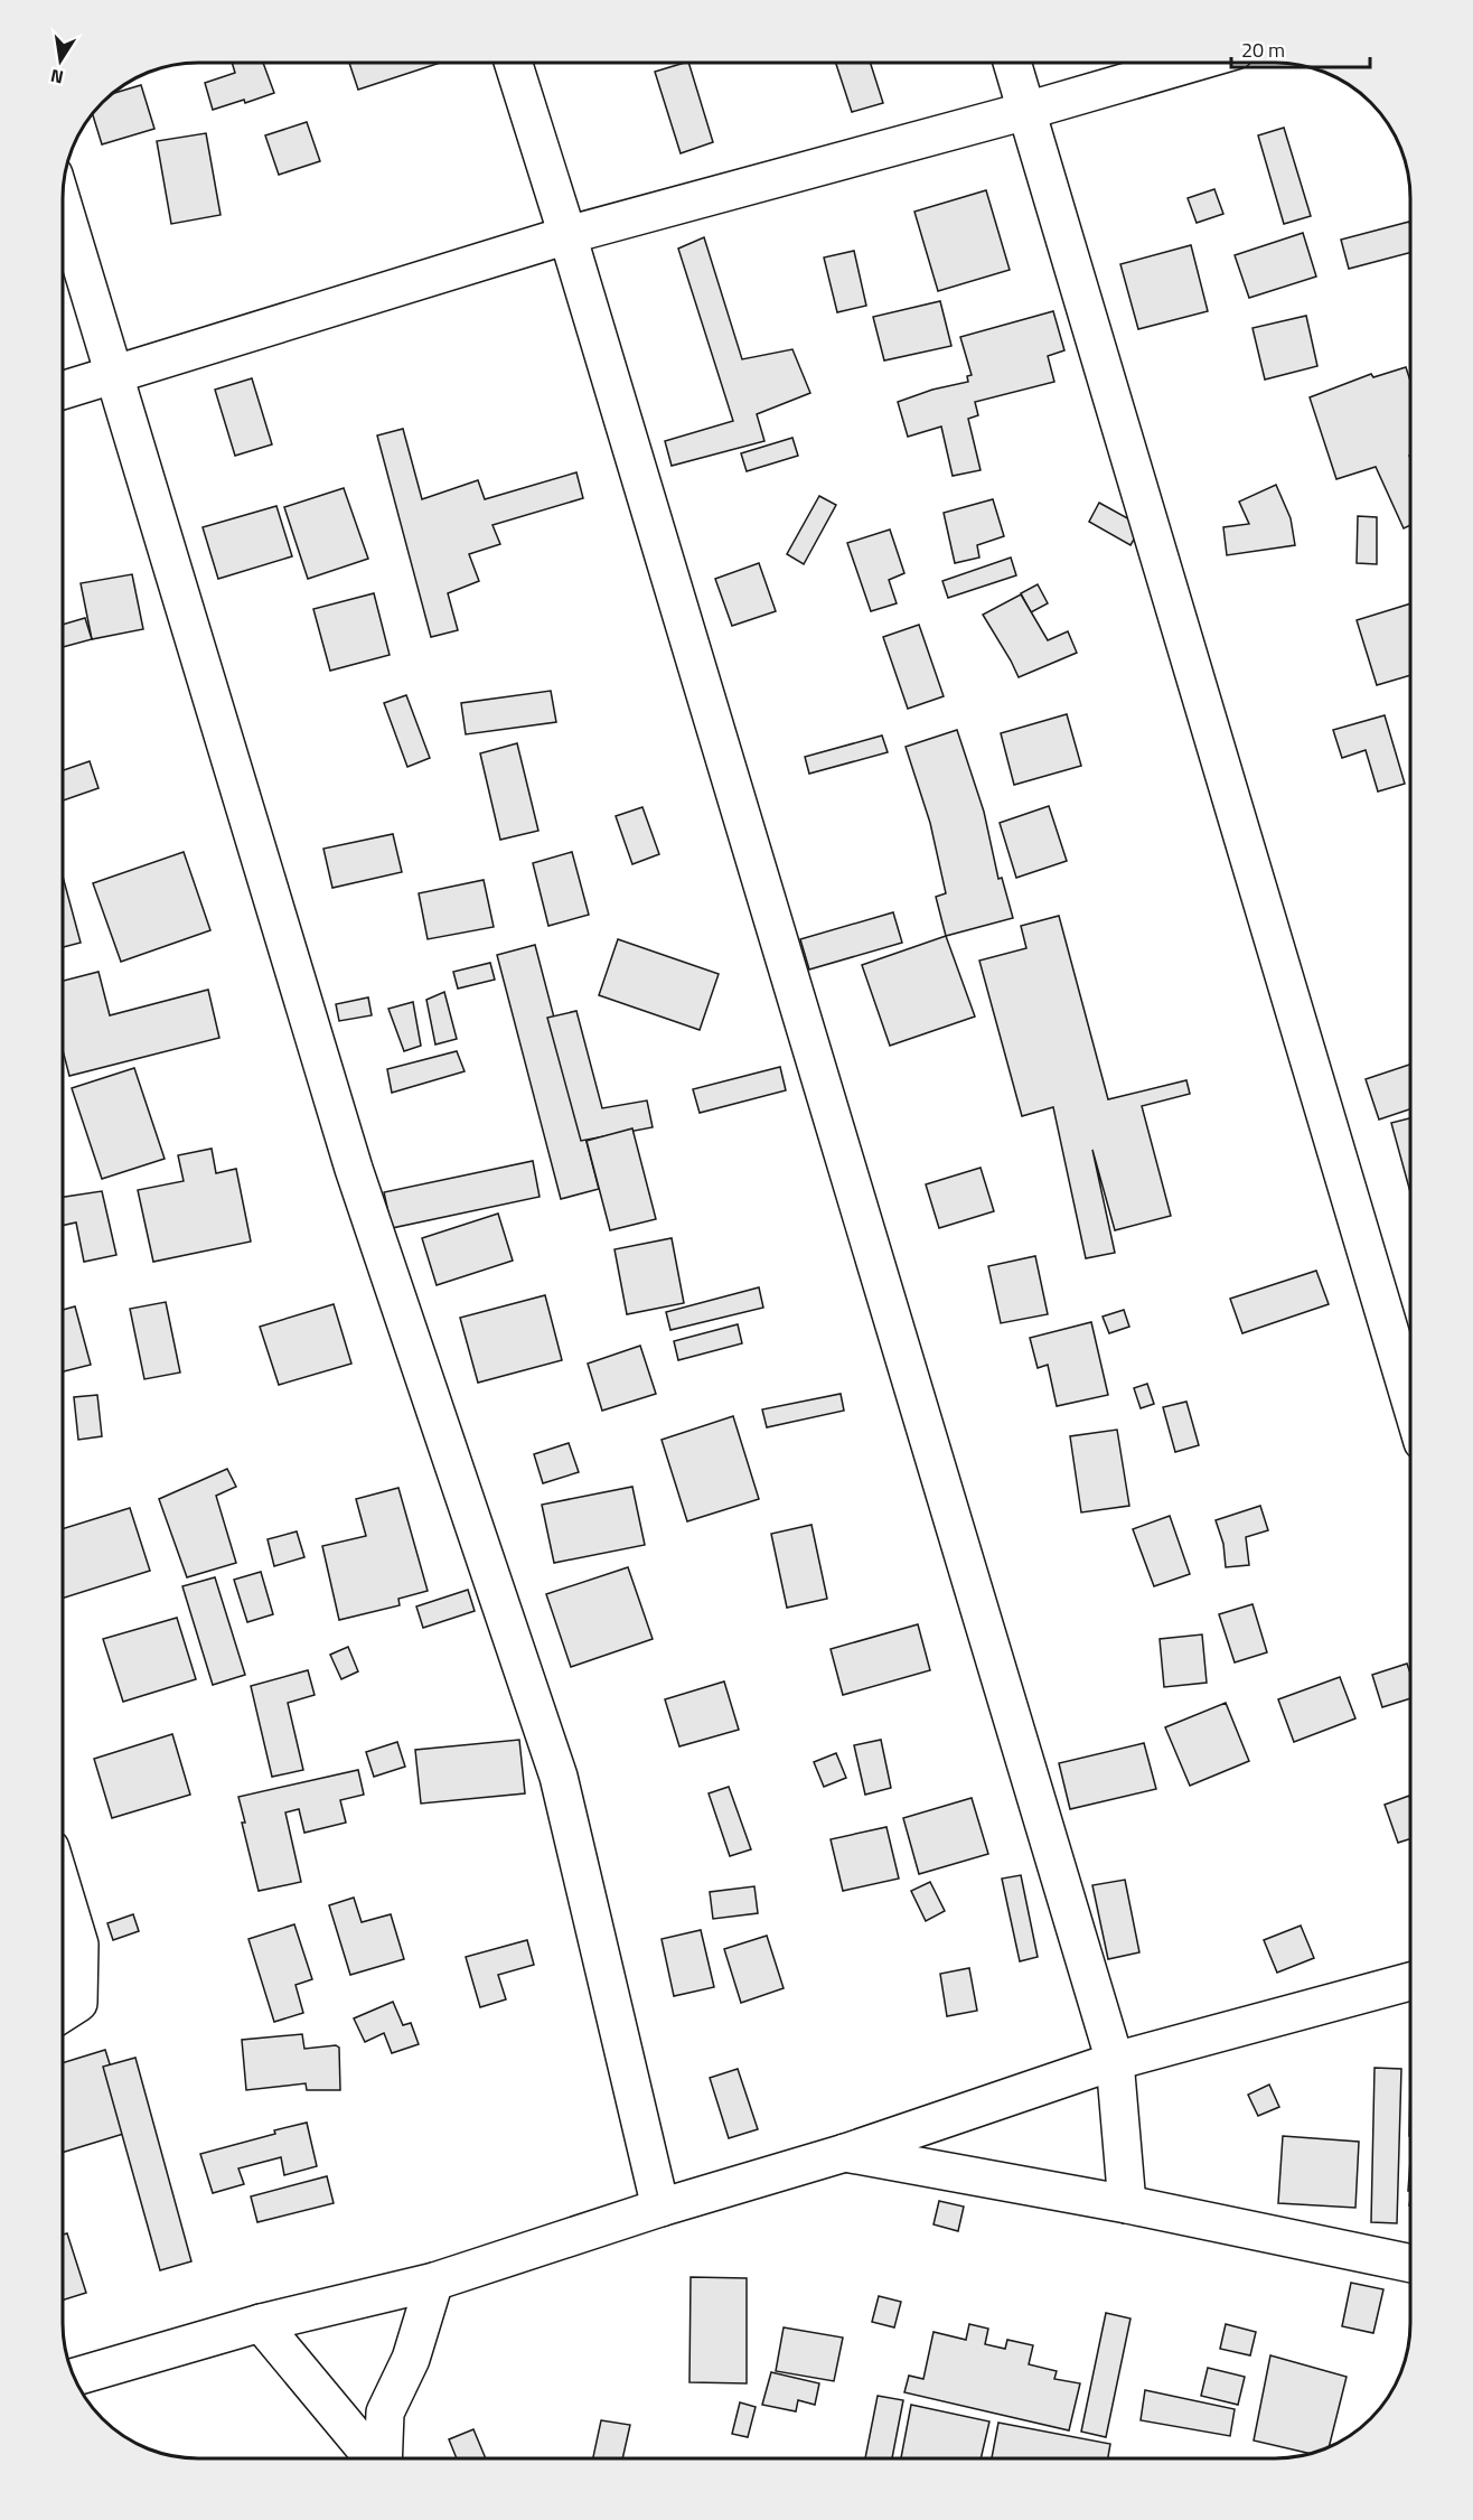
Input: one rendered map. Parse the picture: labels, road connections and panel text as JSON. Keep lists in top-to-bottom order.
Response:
{
  "scale_bar": "20 m",
  "north": "bottom"
}
